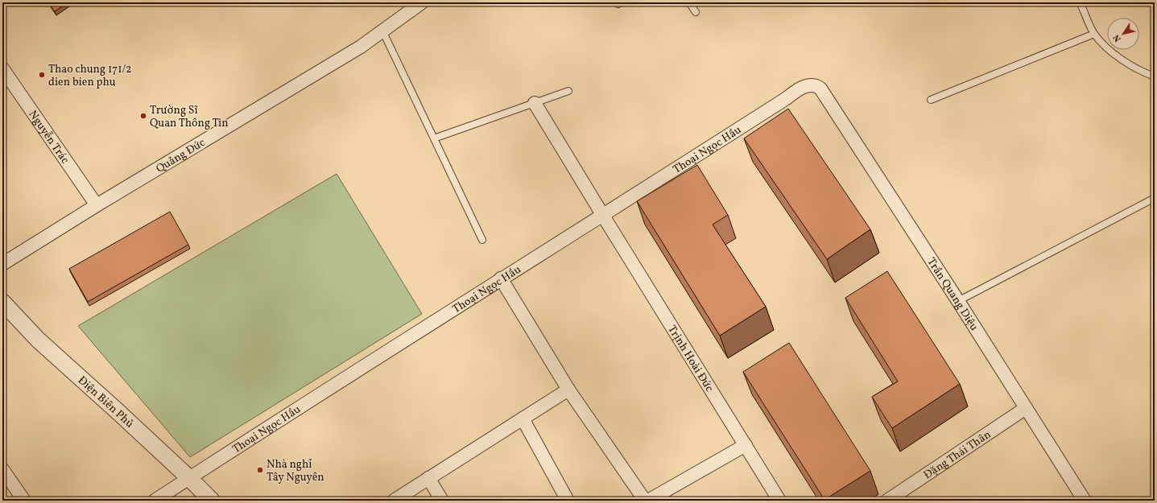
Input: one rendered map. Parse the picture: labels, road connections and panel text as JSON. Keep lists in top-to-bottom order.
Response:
{
  "streets": {
    "street": [
      "Nguyễn Trác",
      "Thoại Ngọc Hầu",
      "Quảng Đức",
      "Trần Quang Diệu",
      "Trịnh Hoài Đức",
      "Điện Biên Phủ",
      "Đặng Thái Thân"
    ]
  },
  "crossings": [
    ["Nguyễn Trác", "Quảng Đức"],
    ["Thoại Ngọc Hầu", "Trần Quang Diệu"],
    ["Thoại Ngọc Hầu", "Trịnh Hoài Đức"],
    ["Thoại Ngọc Hầu", "Điện Biên Phủ"],
    ["Trần Quang Diệu", "Đặng Thái Thân"]
  ],
  "places": ["Thao chung 171/2 dien bien phu", "Trường Sĩ Quan Thông Tin", "Nhà nghỉ Tây Nguyên"],
  "north": "bottom left"
}
